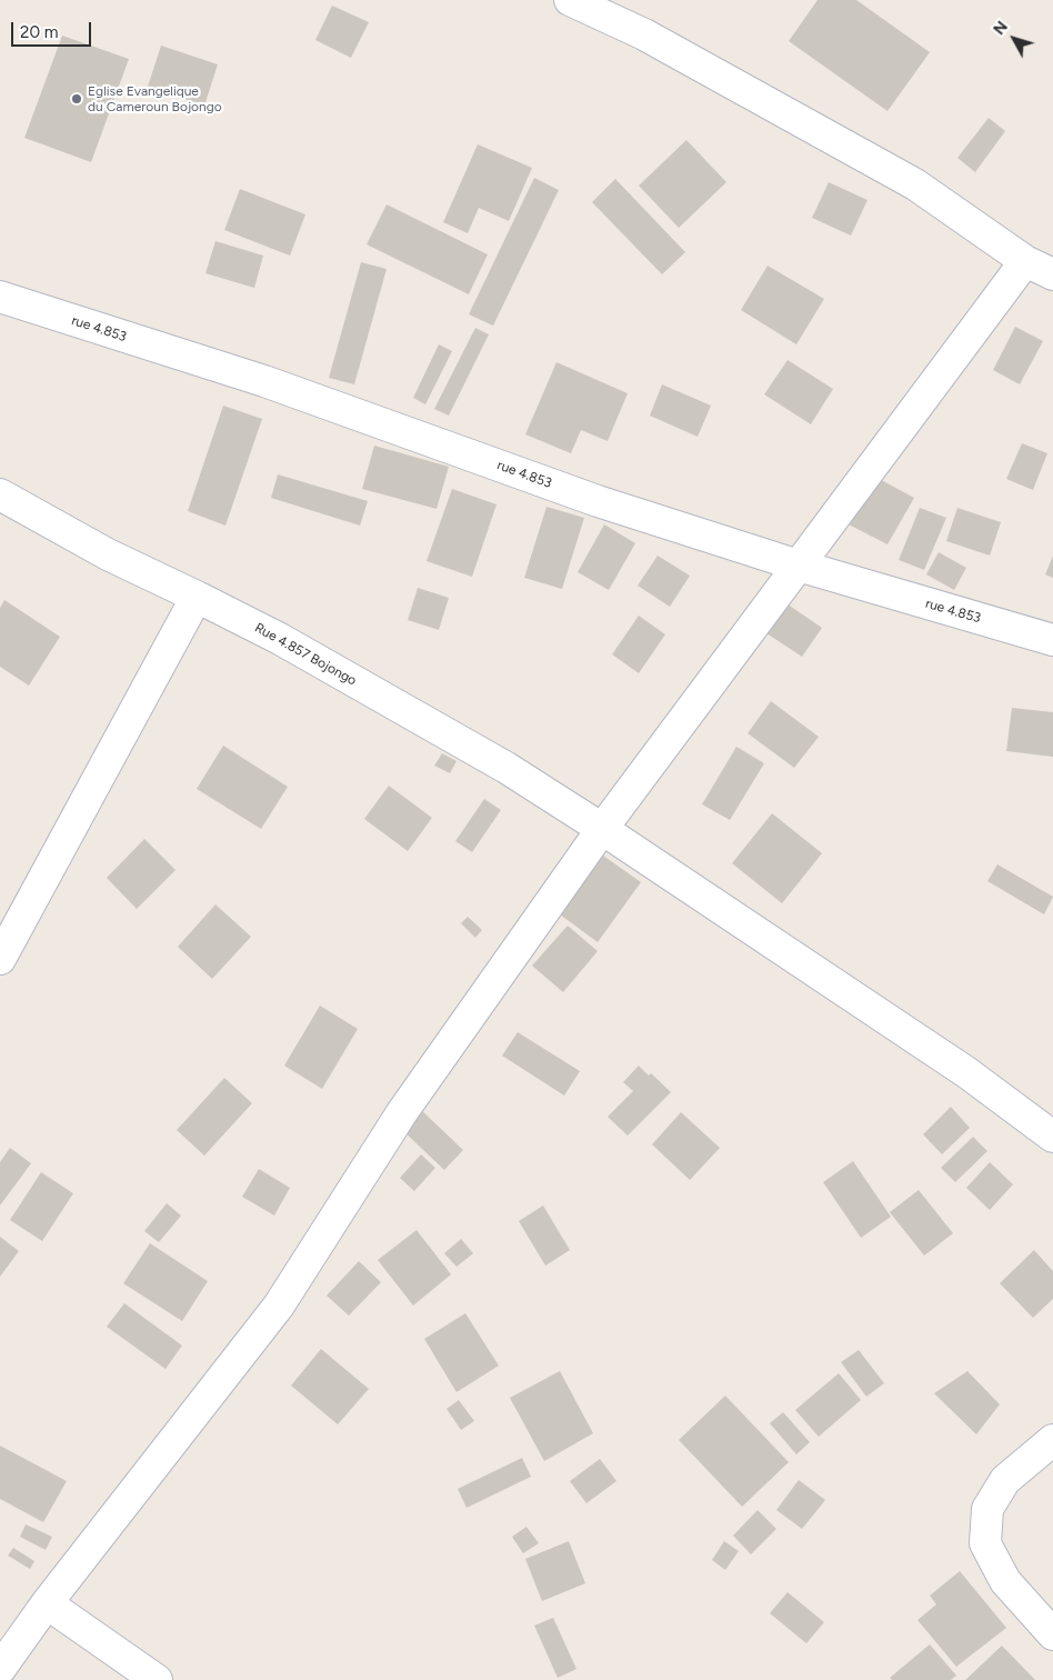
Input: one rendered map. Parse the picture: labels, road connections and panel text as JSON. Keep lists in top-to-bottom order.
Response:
{
  "streets": {
    "street": ["rue 4.853", "Rue 4.857 Bojongo"]
  },
  "places": ["Eglise Evangelique du Cameroun Bojongo"],
  "scale_bar": "20 m",
  "north": "top left"
}
